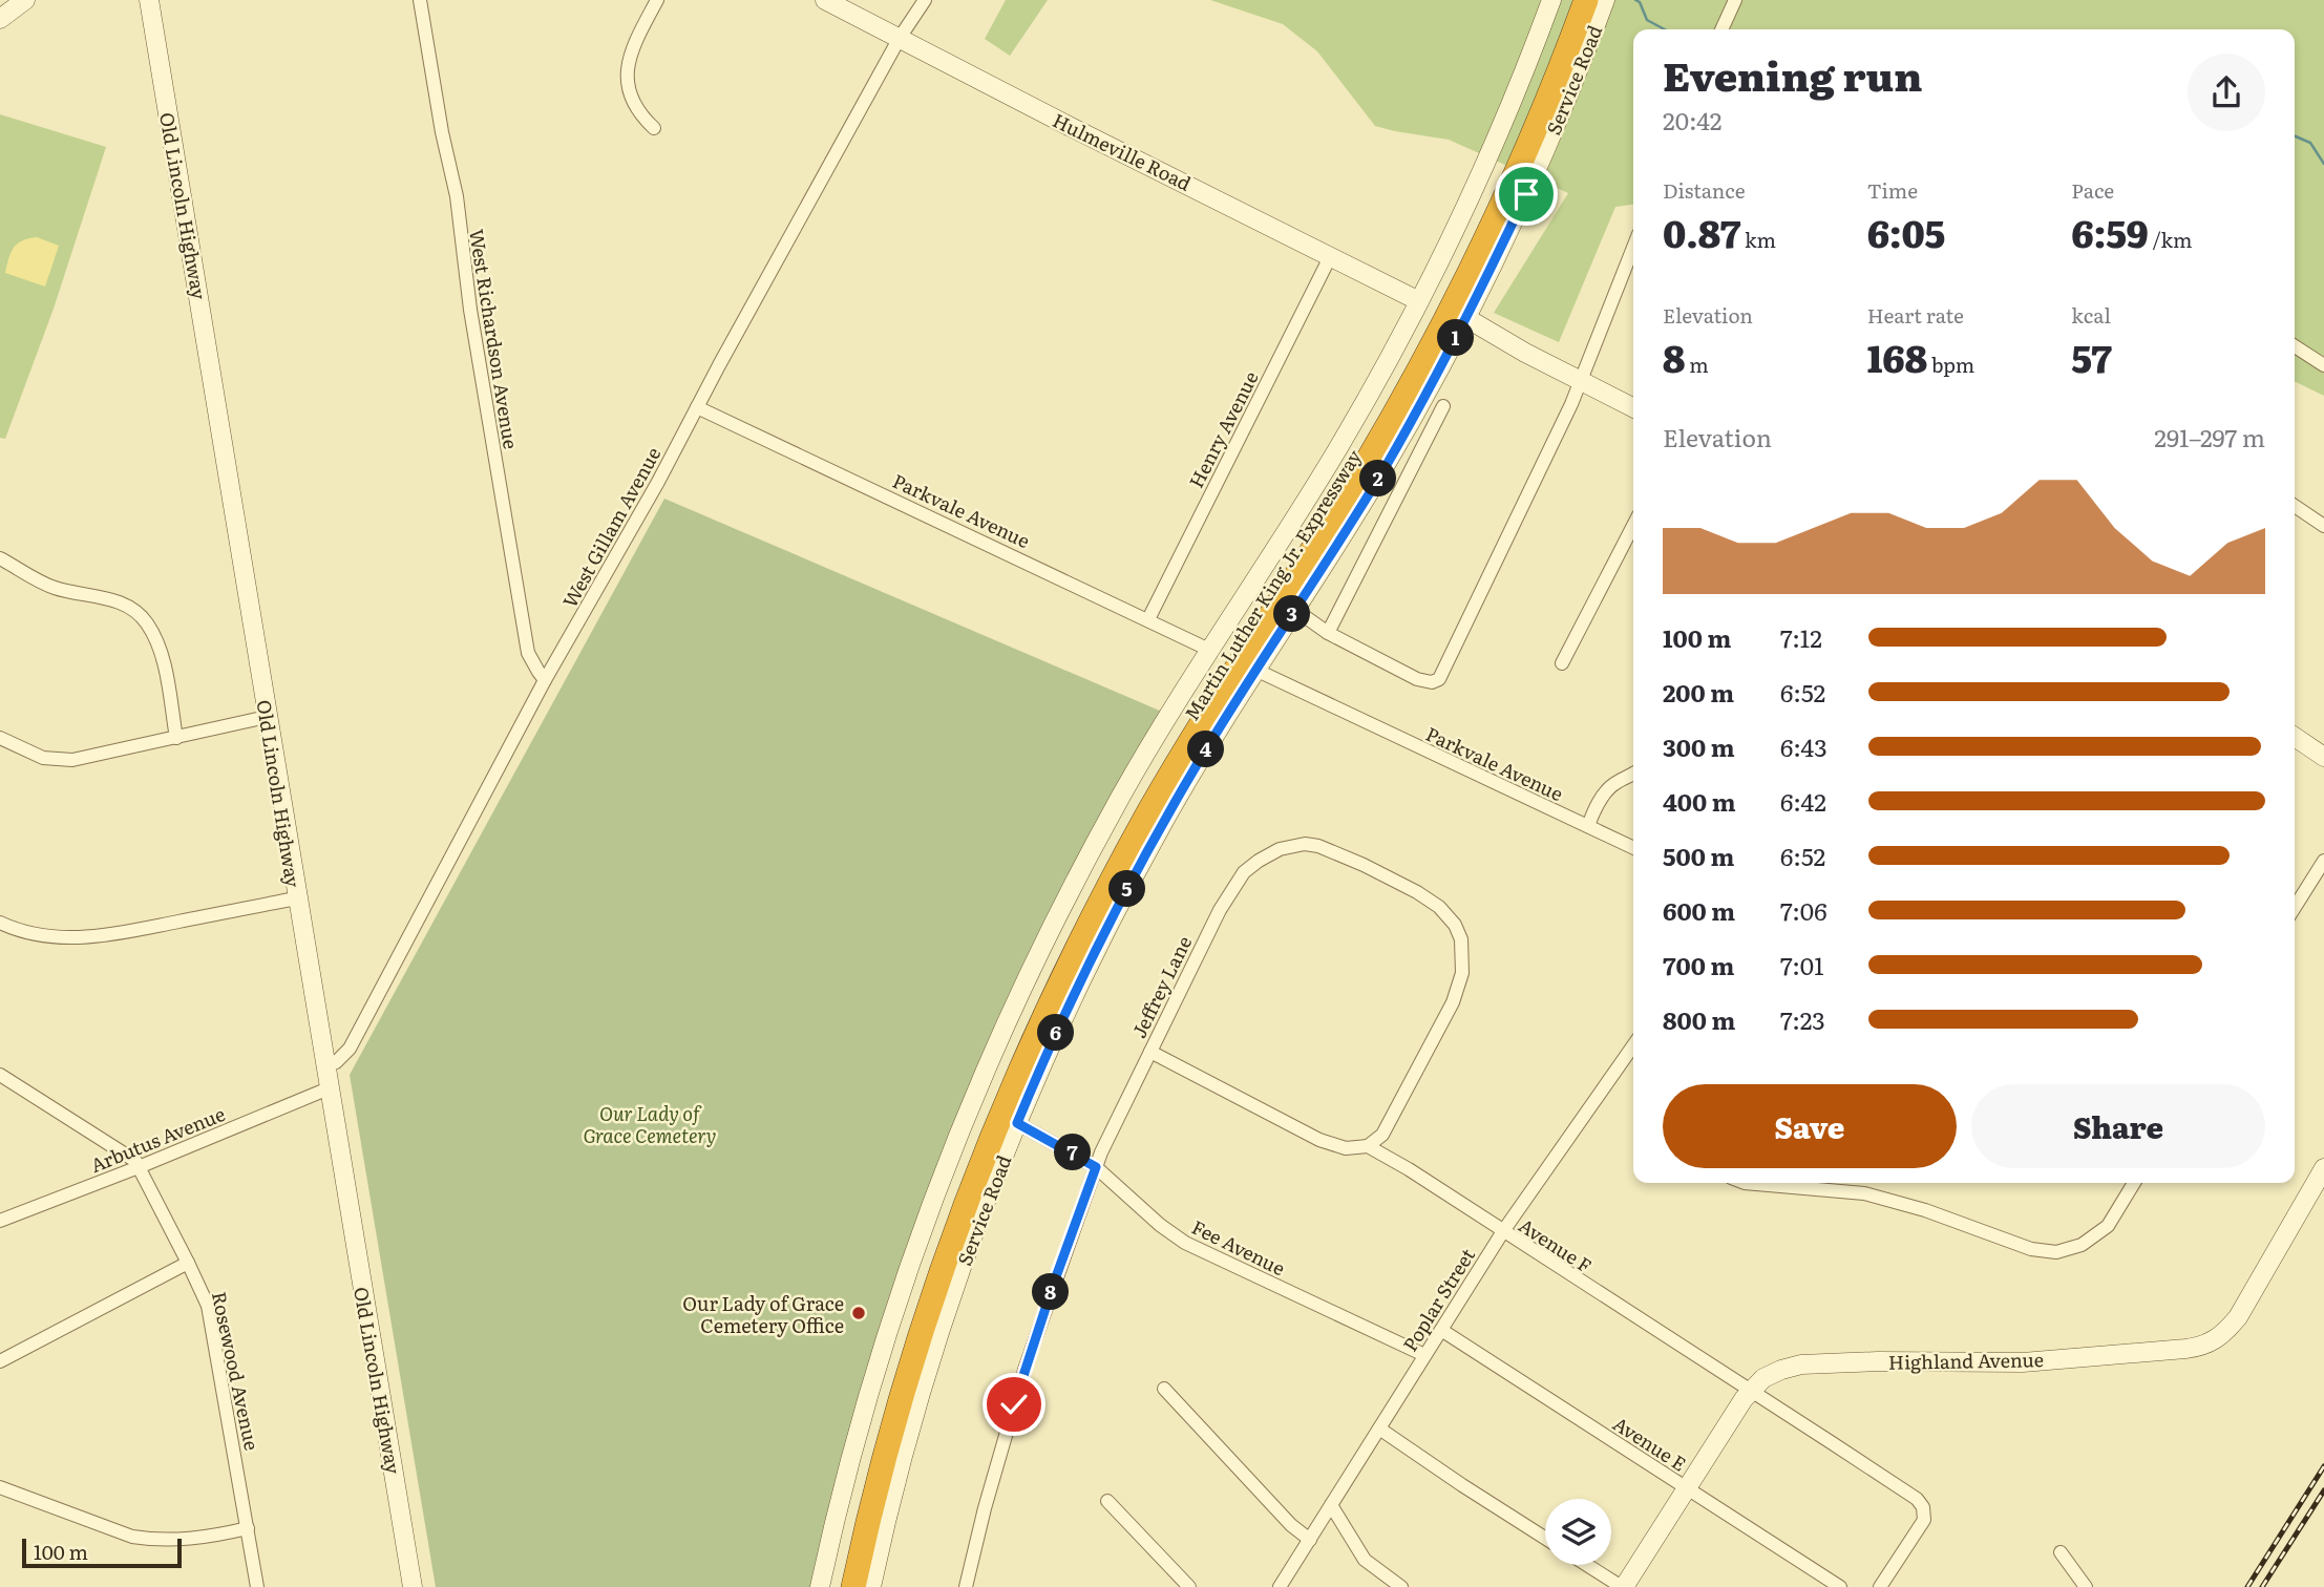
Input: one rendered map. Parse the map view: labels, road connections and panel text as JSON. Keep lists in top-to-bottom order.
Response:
{
  "streets": {
    "highway": ["Martin Luther King Jr. Expressway"],
    "street": [
      "Service Road",
      "Hulmeville Road",
      "Old Lincoln Highway",
      "West Richardson Avenue",
      "Henry Avenue",
      "Parkvale Avenue",
      "West Gillam Avenue",
      "Jeffrey Lane",
      "Arbutus Avenue",
      "Avenue F",
      "Fee Avenue",
      "Poplar Street",
      "Highland Avenue",
      "Rosewood Avenue",
      "Avenue E"
    ]
  },
  "crossings": [
    ["Service Road", "Parkvale Avenue"],
    ["Service Road", "Fee Avenue"],
    ["Hulmeville Road", "Henry Avenue"],
    ["Hulmeville Road", "West Gillam Avenue"],
    ["Old Lincoln Highway", "West Gillam Avenue"],
    ["Old Lincoln Highway", "Arbutus Avenue"],
    ["West Richardson Avenue", "West Gillam Avenue"],
    ["Henry Avenue", "Parkvale Avenue"],
    ["Parkvale Avenue", "West Gillam Avenue"],
    ["Jeffrey Lane", "Avenue F"],
    ["Jeffrey Lane", "Fee Avenue"],
    ["Arbutus Avenue", "Rosewood Avenue"],
    ["Avenue F", "Poplar Street"],
    ["Avenue F", "Highland Avenue"],
    ["Fee Avenue", "Poplar Street"],
    ["Poplar Street", "Avenue E"],
    ["Highland Avenue", "Avenue E"]
  ],
  "parks": ["Our Lady of Grace Cemetery"],
  "places": ["Our Lady of Grace Cemetery Office"],
  "scale_bar": "100 m",
  "page": {
    "heading": ["Evening run", "20:42"],
    "stats": [
      ["Distance", "0.87 km"],
      ["Time", "6:05"],
      ["Pace", "6:59 /km"],
      ["Elevation", "8 m"],
      ["Heart rate", "168 bpm"],
      ["kcal", "57"]
    ],
    "pins": [
      "1",
      "2",
      "3",
      "4",
      "5",
      "6",
      "7",
      "8"
    ],
    "chart": ["Elevation", "291–297 m"],
    "list": [
      {
        "name": "100 m",
        "note": "7:12"
      },
      {
        "name": "200 m",
        "note": "6:52"
      },
      {
        "name": "300 m",
        "note": "6:43"
      },
      {
        "name": "400 m",
        "note": "6:42"
      },
      {
        "name": "500 m",
        "note": "6:52"
      },
      {
        "name": "600 m",
        "note": "7:06"
      },
      {
        "name": "700 m",
        "note": "7:01"
      },
      {
        "name": "800 m",
        "note": "7:23"
      }
    ],
    "buttons": ["Save", "Share"],
    "scale": "100 m"
  }
}
